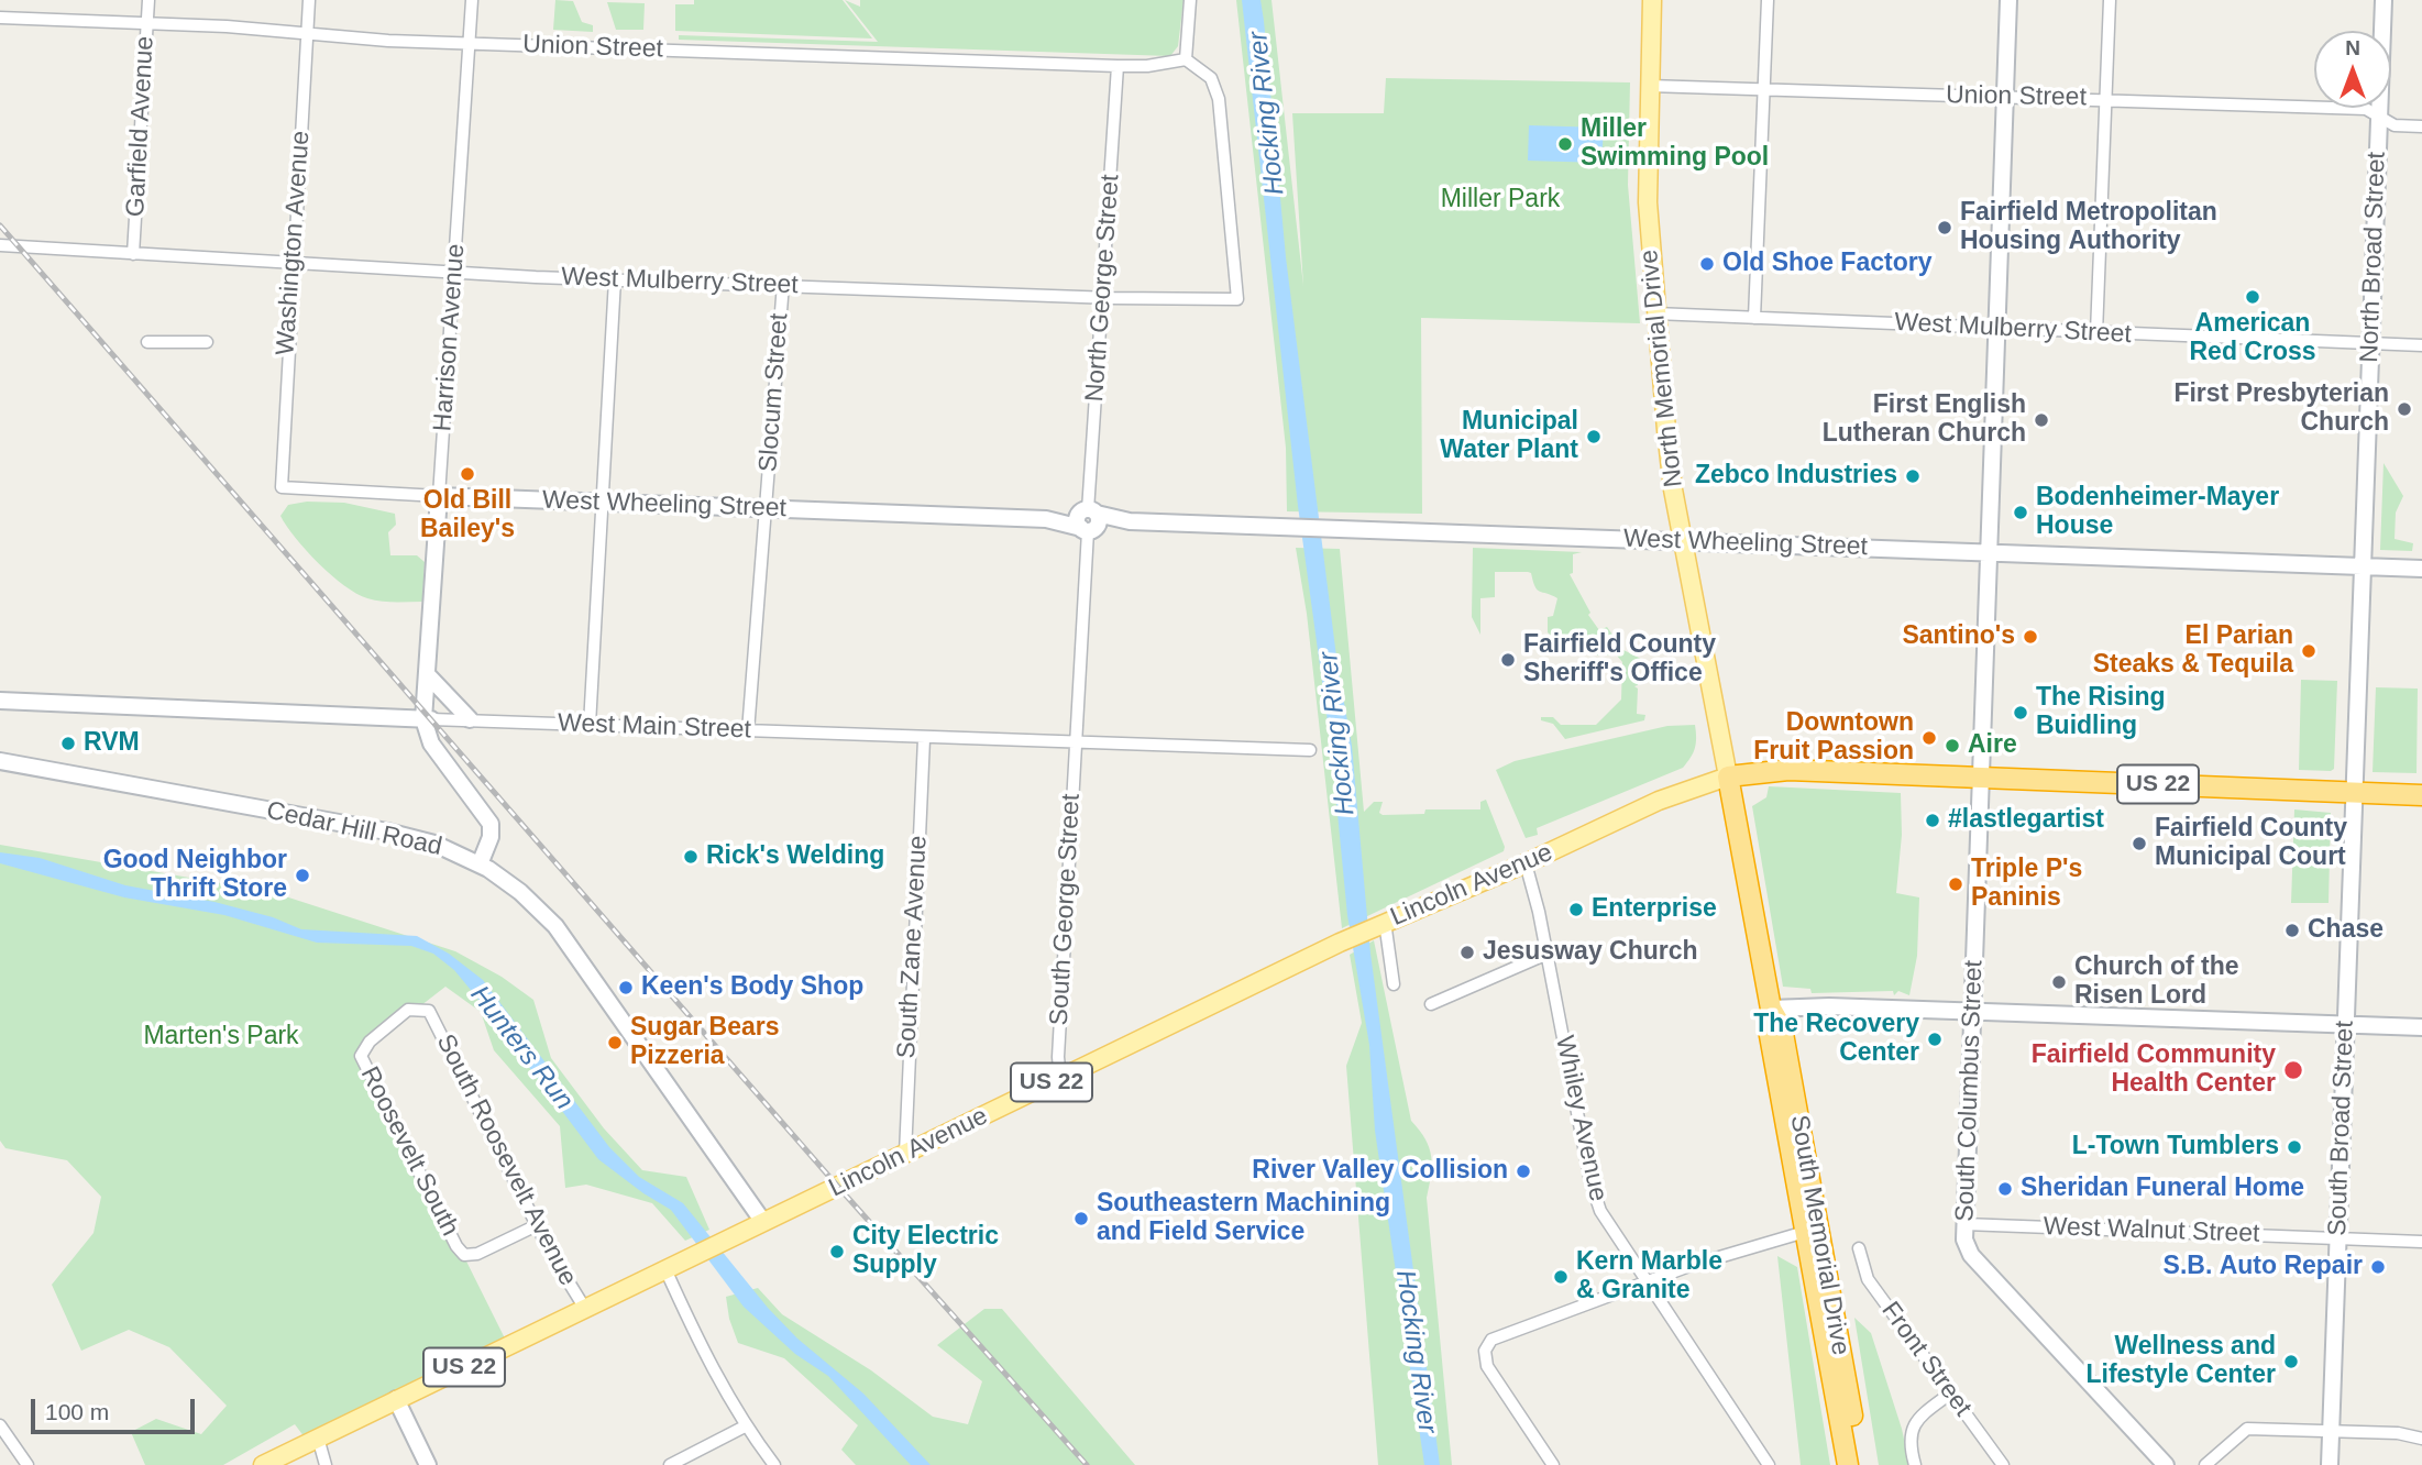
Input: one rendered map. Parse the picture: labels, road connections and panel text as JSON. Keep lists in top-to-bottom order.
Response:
{
  "streets": {
    "highway": ["US 22", "South Memorial Drive"],
    "main road": ["North Memorial Drive", "Lincoln Avenue"],
    "street": [
      "Union Street",
      "Garfield Avenue",
      "Washington Avenue",
      "North Broad Street",
      "West Mulberry Street",
      "North George Street",
      "Harrison Avenue",
      "Slocum Street",
      "West Wheeling Street",
      "West Main Street",
      "Cedar Hill Road",
      "South George Street",
      "South Zane Avenue",
      "South Columbus Street",
      "Whiley Avenue",
      "South Broad Street",
      "Roosevelt South",
      "South Roosevelt Avenue",
      "West Walnut Street",
      "Front Street"
    ]
  },
  "crossings": [
    ["Union Street", "Garfield Avenue"],
    ["Union Street", "Washington Avenue"],
    ["Union Street", "North Broad Street"],
    ["Union Street", "West Mulberry Street"],
    ["Union Street", "North George Street"],
    ["Union Street", "Harrison Avenue"],
    ["Union Street", "North Memorial Drive"],
    ["Union Street", "South Columbus Street"],
    ["Garfield Avenue", "West Mulberry Street"],
    ["Washington Avenue", "West Mulberry Street"],
    ["Washington Avenue", "West Wheeling Street"],
    ["North Broad Street", "West Mulberry Street"],
    ["North Broad Street", "West Wheeling Street"],
    ["North Broad Street", "US 22"],
    ["North Broad Street", "South Broad Street"],
    ["West Mulberry Street", "North George Street"],
    ["West Mulberry Street", "Harrison Avenue"],
    ["West Mulberry Street", "North Memorial Drive"],
    ["West Mulberry Street", "Slocum Street"],
    ["West Mulberry Street", "South Columbus Street"],
    ["North George Street", "West Wheeling Street"],
    ["North George Street", "West Main Street"],
    ["North George Street", "South George Street"],
    ["Harrison Avenue", "West Wheeling Street"],
    ["Harrison Avenue", "West Main Street"],
    ["North Memorial Drive", "West Wheeling Street"],
    ["North Memorial Drive", "US 22"],
    ["North Memorial Drive", "Lincoln Avenue"],
    ["North Memorial Drive", "South Memorial Drive"],
    ["Slocum Street", "West Wheeling Street"],
    ["Slocum Street", "West Main Street"],
    ["West Wheeling Street", "South Columbus Street"],
    ["West Main Street", "South George Street"],
    ["West Main Street", "South Zane Avenue"],
    ["US 22", "Lincoln Avenue"],
    ["US 22", "South Columbus Street"],
    ["US 22", "South Broad Street"],
    ["US 22", "South Memorial Drive"],
    ["Cedar Hill Road", "Lincoln Avenue"],
    ["Lincoln Avenue", "South George Street"],
    ["Lincoln Avenue", "South Zane Avenue"],
    ["Lincoln Avenue", "Whiley Avenue"],
    ["Lincoln Avenue", "South Roosevelt Avenue"],
    ["Lincoln Avenue", "South Memorial Drive"],
    ["South Columbus Street", "West Walnut Street"],
    ["South Broad Street", "West Walnut Street"],
    ["Roosevelt South", "South Roosevelt Avenue"]
  ],
  "water": ["Hocking River", "Hunters Run"],
  "parks": ["Miller Park", "Marten's Park"],
  "places": [
    "Miller Swimming Pool",
    "Fairfield Metropolitan Housing Authority",
    "Old Shoe Factory",
    "American Red Cross",
    "First Presbyterian Church",
    "First English Lutheran Church",
    "Municipal Water Plant",
    "Old Bill Bailey's",
    "Zebco Industries",
    "Bodenheimer-Mayer House",
    "Santino's",
    "El Parian Steaks & Tequila",
    "Fairfield County Sheriff's Office",
    "The Rising Buidling",
    "Downtown Fruit Passion",
    "RVM",
    "Aire",
    "#lastlegartist",
    "Fairfield County Municipal Court",
    "Rick's Welding",
    "Good Neighbor Thrift Store",
    "Triple P's Paninis",
    "Enterprise",
    "Chase",
    "Jesusway Church",
    "Church of the Risen Lord",
    "Keen's Body Shop",
    "The Recovery Center",
    "Sugar Bears Pizzeria",
    "Fairfield Community Health Center",
    "L-Town Tumblers",
    "River Valley Collision",
    "Sheridan Funeral Home",
    "Southeastern Machining and Field Service",
    "City Electric Supply",
    "S.B. Auto Repair",
    "Kern Marble & Granite",
    "Wellness and Lifestyle Center"
  ],
  "scale_bar": "100 m",
  "north": "top"
}
